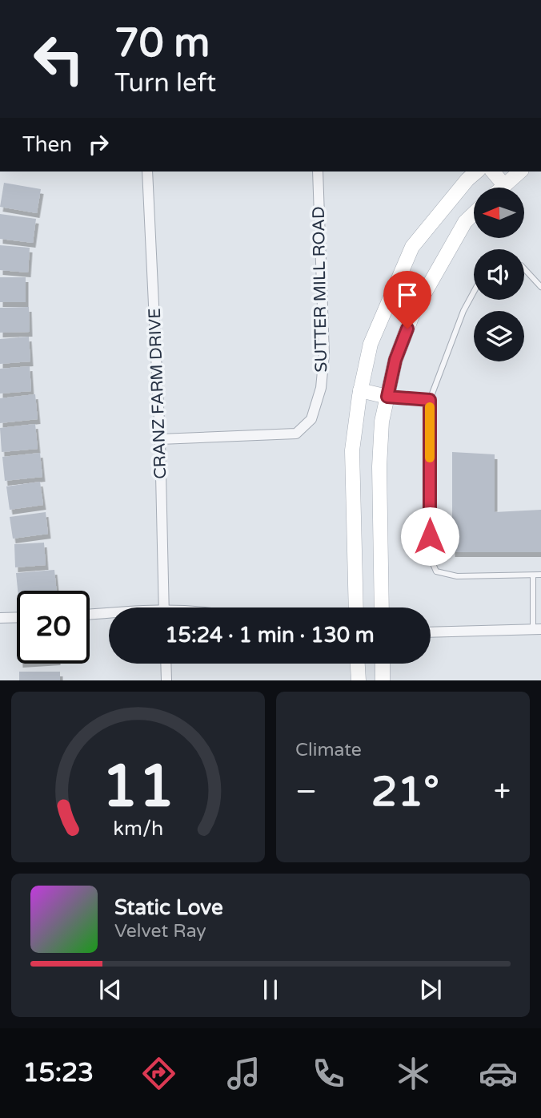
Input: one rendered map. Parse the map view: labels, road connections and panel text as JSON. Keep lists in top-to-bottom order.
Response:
{
  "streets": {
    "street": ["SUTTER MILL ROAD", "CRANZ FARM DRIVE"]
  },
  "crossings": [
    ["SUTTER MILL ROAD", "CRANZ FARM DRIVE"]
  ],
  "north": "left",
  "page": {
    "turn": ["70 m", "Turn left"],
    "then": "Then",
    "limit": "20",
    "trip": "15:24 · 1 min · 130 m",
    "tile": "Climate",
    "heat": ["−", "21°", "+"],
    "song": ["Static Love", "Velvet Ray"],
    "tabs": "15:23",
    "gauge": ["11", "km/h"]
  }
}
